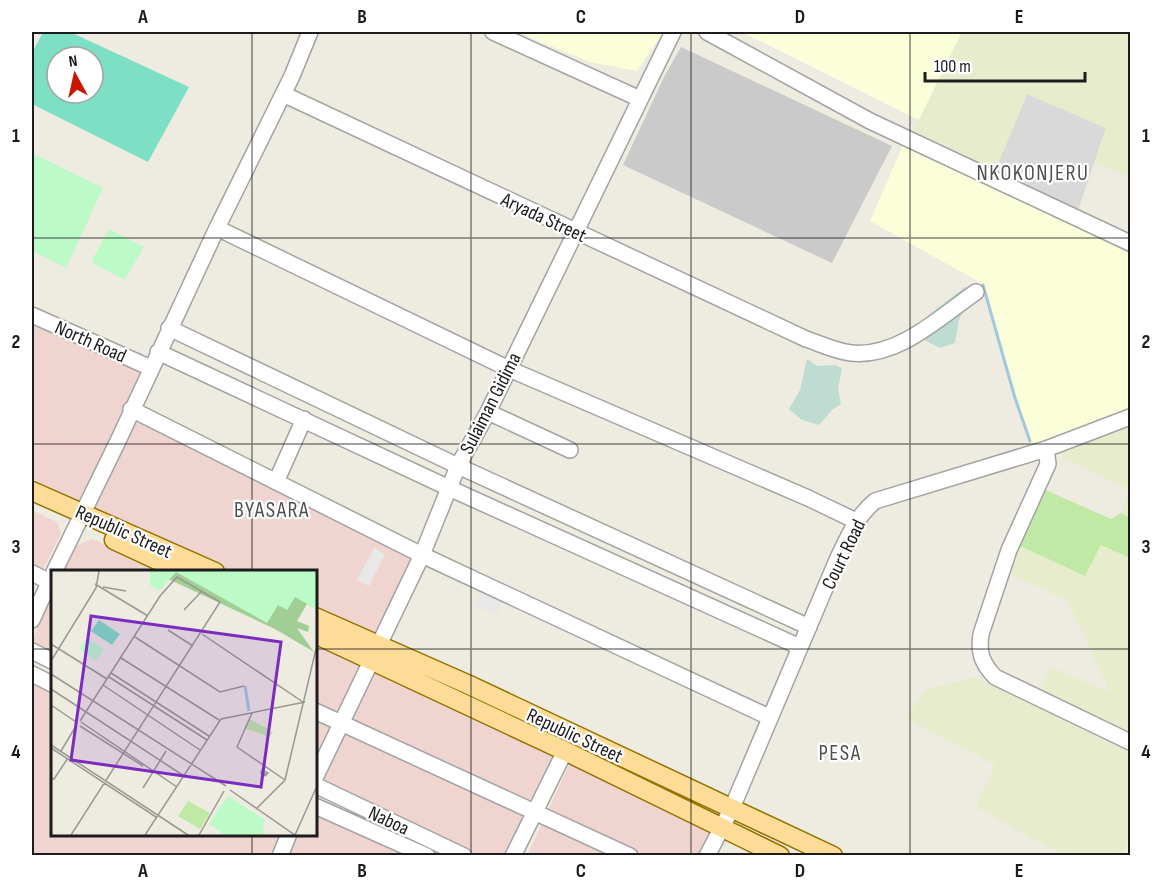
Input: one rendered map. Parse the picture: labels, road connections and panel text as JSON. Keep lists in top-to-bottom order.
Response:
{
  "streets": {
    "main road": ["Republic Street"],
    "street": [
      "Aryada Street",
      "North Road",
      "Sulaiman Gidima",
      "Court Road",
      "Naboa"
    ]
  },
  "crossings": [
    ["Aryada Street", "Sulaiman Gidima"],
    ["Sulaiman Gidima", "Republic Street"],
    ["Republic Street", "Court Road"]
  ],
  "districts": ["NKOKONJERU", "BYASARA", "PESA"],
  "scale_bar": "100 m",
  "north": "top",
  "grid": {
    "columns": [
      "A",
      "B",
      "C",
      "D",
      "E"
    ],
    "rows": [
      "1",
      "2",
      "3",
      "4"
    ]
  }
}
